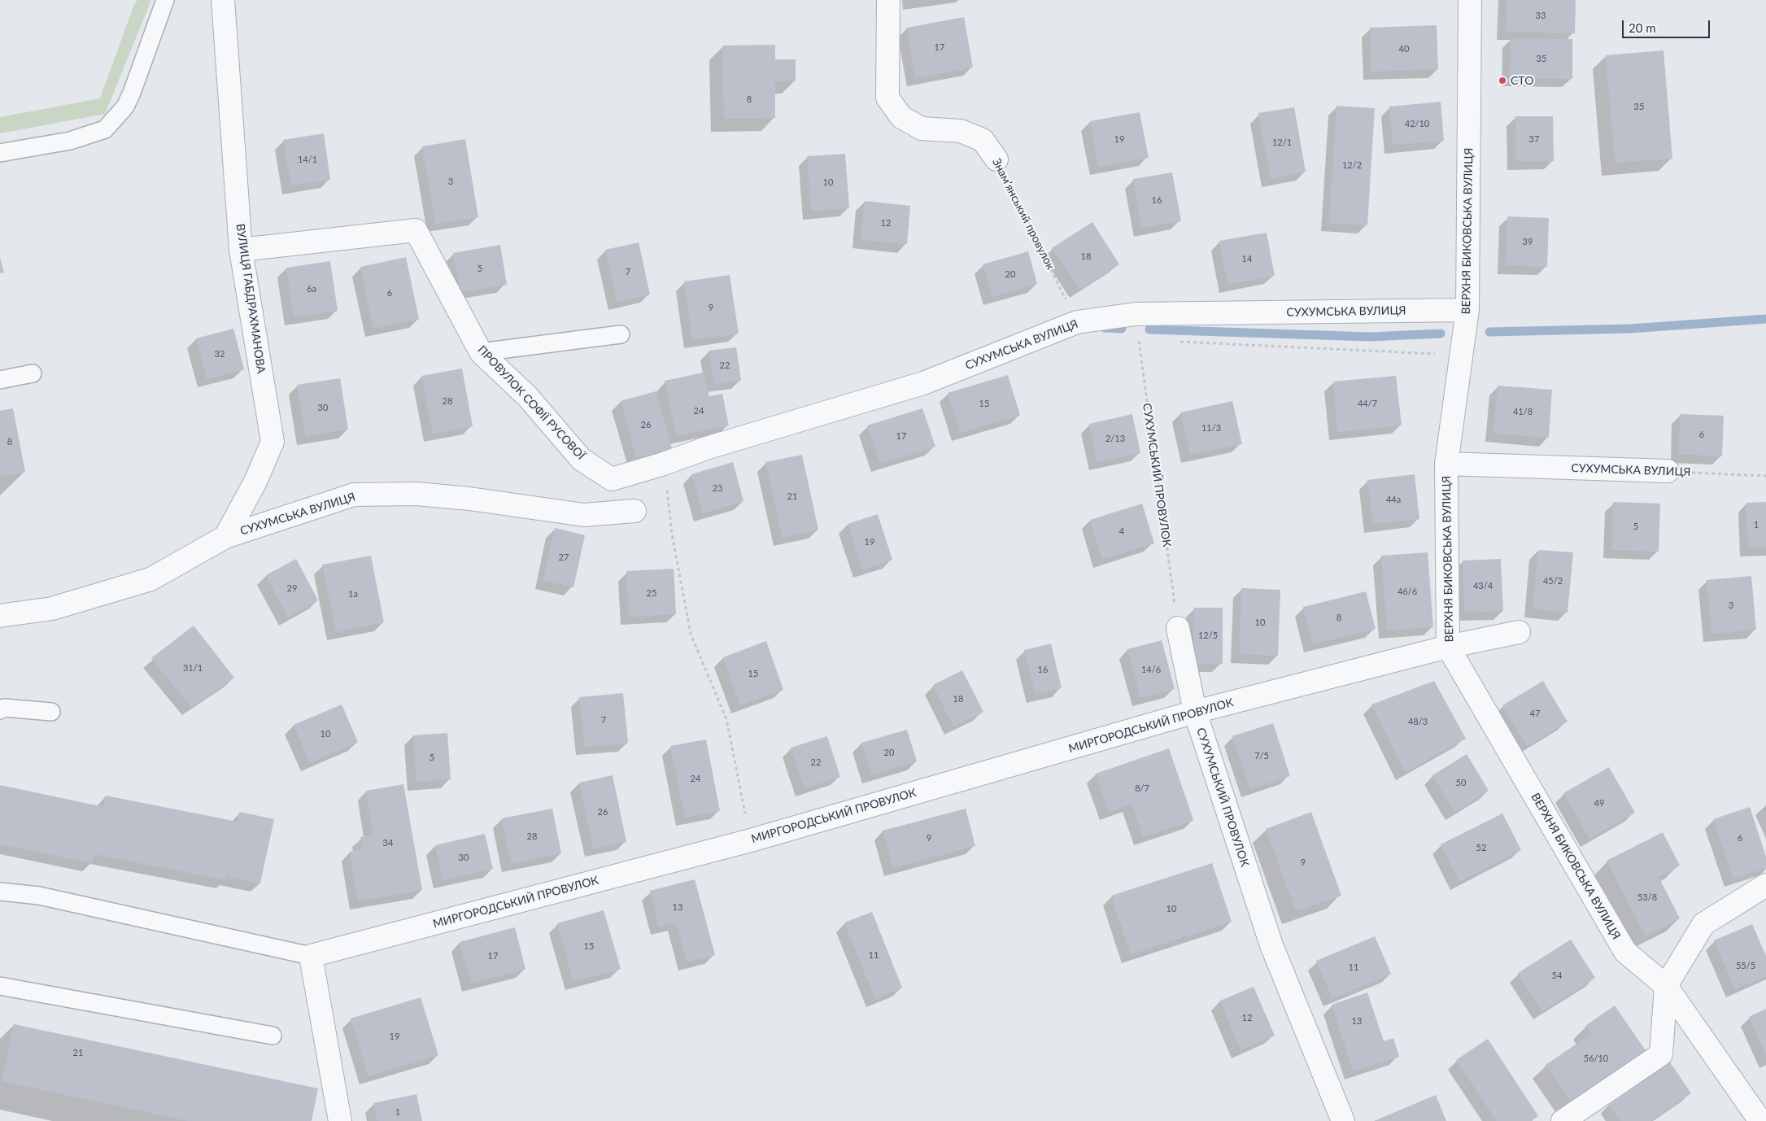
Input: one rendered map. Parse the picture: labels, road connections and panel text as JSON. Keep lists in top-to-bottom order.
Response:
{
  "streets": {
    "street": [
      "Знамʼянський провулок",
      "ВЕРХНЯ БИКОВСЬКА ВУЛИЦЯ",
      "ВУЛИЦЯ ГАБДРАХМАНОВА",
      "СУХУМСЬКА ВУЛИЦЯ",
      "ПРОВУЛОК СОФІЇ РУСОВОЇ",
      "СУХУМСЬКИЙ ПРОВУЛОК",
      "МИРГОРОДСЬКИЙ ПРОВУЛОК"
    ]
  },
  "crossings": [
    ["Знамʼянський провулок", "СУХУМСЬКА ВУЛИЦЯ"],
    ["ВЕРХНЯ БИКОВСЬКА ВУЛИЦЯ", "СУХУМСЬКА ВУЛИЦЯ"],
    ["ВЕРХНЯ БИКОВСЬКА ВУЛИЦЯ", "МИРГОРОДСЬКИЙ ПРОВУЛОК"],
    ["ВУЛИЦЯ ГАБДРАХМАНОВА", "СУХУМСЬКА ВУЛИЦЯ"],
    ["ВУЛИЦЯ ГАБДРАХМАНОВА", "ПРОВУЛОК СОФІЇ РУСОВОЇ"],
    ["СУХУМСЬКА ВУЛИЦЯ", "ПРОВУЛОК СОФІЇ РУСОВОЇ"],
    ["СУХУМСЬКА ВУЛИЦЯ", "СУХУМСЬКИЙ ПРОВУЛОК"],
    ["СУХУМСЬКИЙ ПРОВУЛОК", "МИРГОРОДСЬКИЙ ПРОВУЛОК"]
  ],
  "places": ["СТО"],
  "house_numbers": [
    "33",
    "17",
    "40",
    "35",
    "8",
    "35",
    "42/10",
    "19",
    "37",
    "12/1",
    "14/1",
    "12/2",
    "3",
    "10",
    "16",
    "12",
    "39",
    "18",
    "14",
    "5",
    "7",
    "20",
    "6а",
    "6",
    "9",
    "32",
    "22",
    "28",
    "15",
    "44/7",
    "30",
    "24",
    "41/8",
    "26",
    "11/3",
    "6",
    "17",
    "2/13",
    "8",
    "23",
    "21",
    "44а",
    "1",
    "5",
    "4",
    "19",
    "27",
    "45/2",
    "43/4",
    "29",
    "46/6",
    "25",
    "1а",
    "3",
    "8",
    "10",
    "12/5",
    "31/1",
    "16",
    "14/6",
    "15",
    "18",
    "47",
    "7",
    "48/3",
    "10",
    "20",
    "7/5",
    "5",
    "22",
    "24",
    "50",
    "8/7",
    "49",
    "26",
    "28",
    "9",
    "6",
    "34",
    "52",
    "30",
    "9",
    "53/8",
    "13",
    "10",
    "15",
    "11",
    "17",
    "55/5",
    "11",
    "54",
    "12",
    "13",
    "19",
    "21",
    "56/10",
    "1"
  ],
  "scale_bar": "20 m"
}
